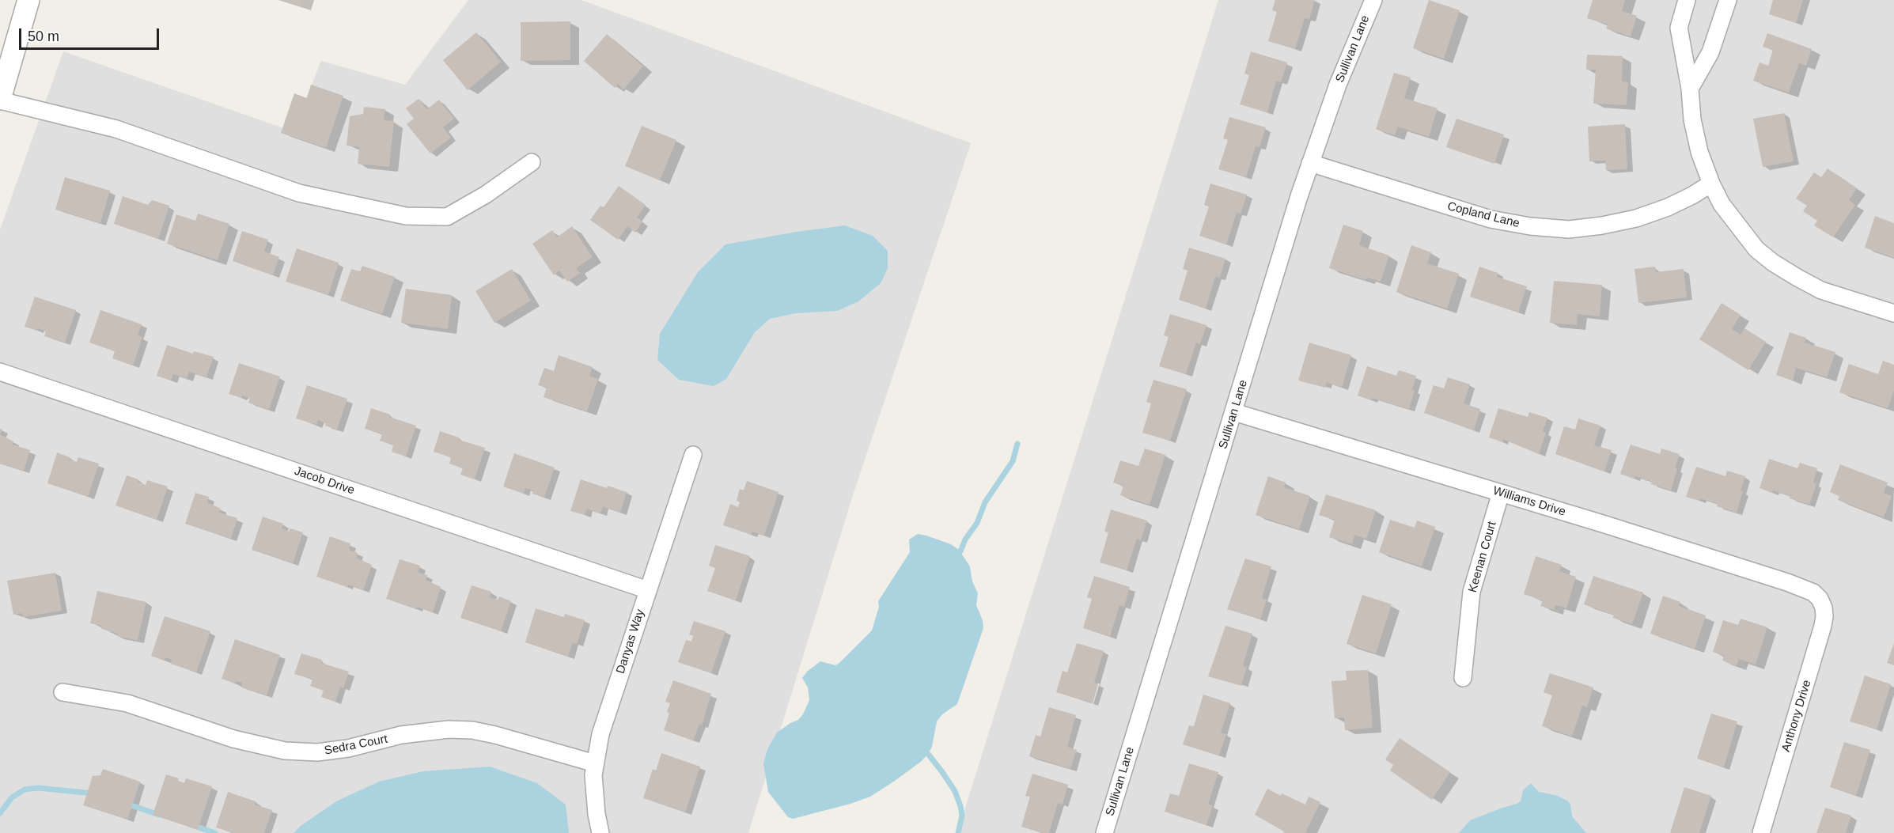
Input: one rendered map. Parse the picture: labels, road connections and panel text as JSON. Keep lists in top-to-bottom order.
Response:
{
  "streets": {
    "street": [
      "Sullivan Lane",
      "Copland Lane",
      "Jacob Drive",
      "Williams Drive",
      "Keenan Court",
      "Danyas Way",
      "Anthony Drive",
      "Sedra Court"
    ]
  },
  "crossings": [
    ["Sullivan Lane", "Copland Lane"],
    ["Sullivan Lane", "Williams Drive"],
    ["Jacob Drive", "Danyas Way"],
    ["Williams Drive", "Keenan Court"],
    ["Williams Drive", "Anthony Drive"],
    ["Danyas Way", "Sedra Court"]
  ],
  "scale_bar": "50 m"
}
